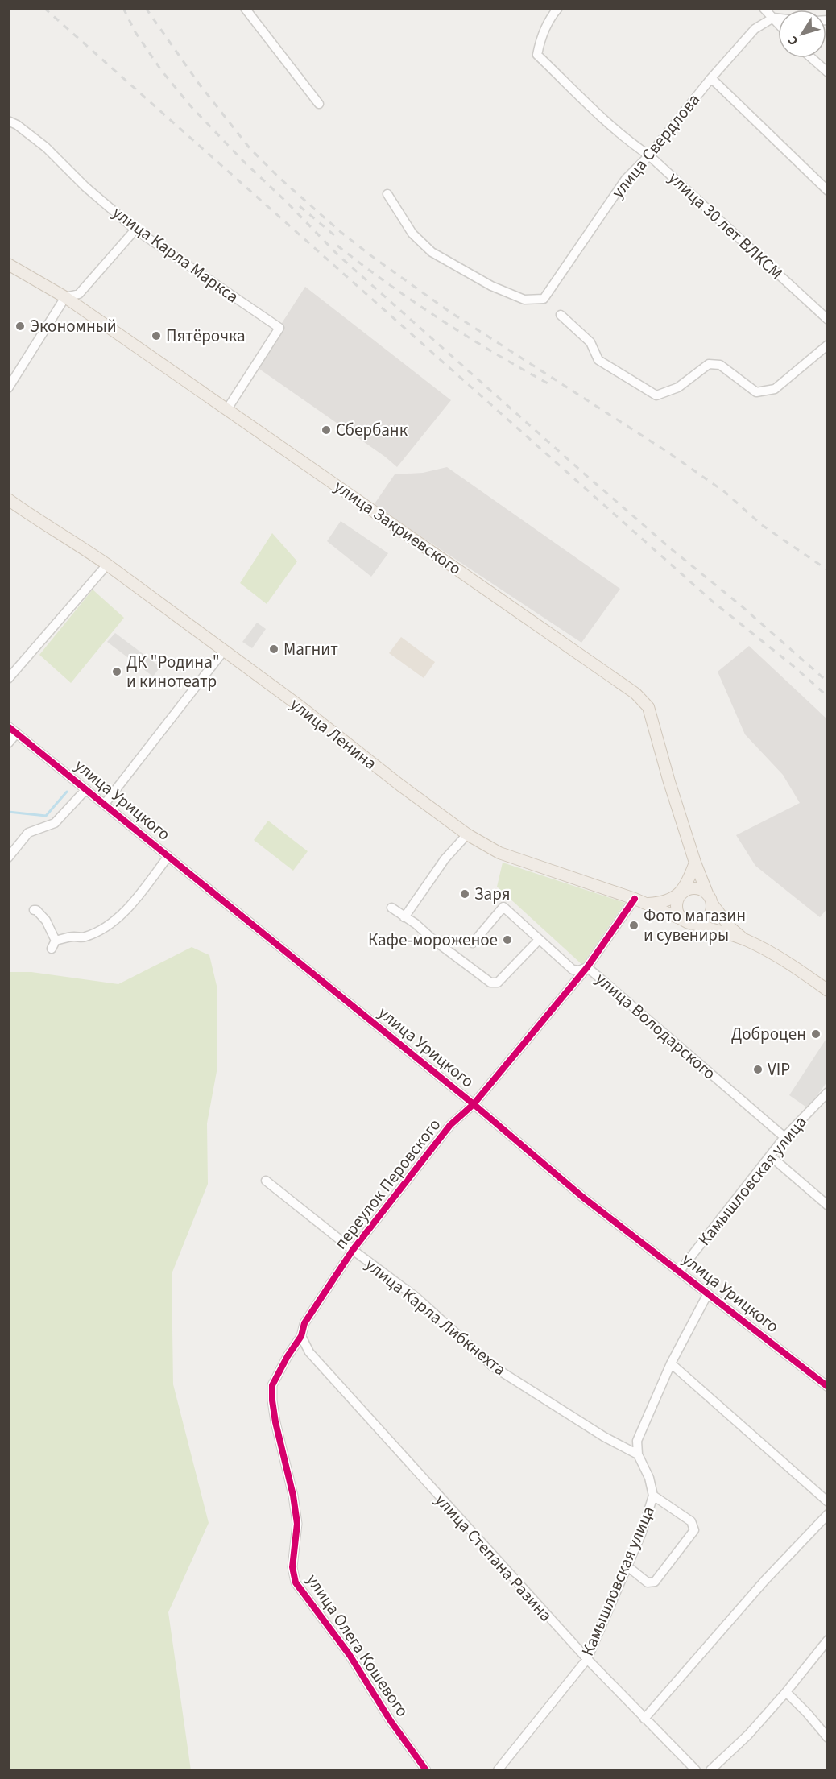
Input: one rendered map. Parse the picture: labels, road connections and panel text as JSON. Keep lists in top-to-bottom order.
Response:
{
  "streets": {
    "main road": ["улица Закриевского", "улица Ленина"],
    "street": [
      "улица Свердлова",
      "улица 30 лет ВЛКСМ",
      "улица Карла Маркса",
      "улица Урицкого",
      "улица Володарского",
      "Камышловская улица",
      "переулок Перовского",
      "улица Карла Либкнехта",
      "улица Степана Разина",
      "улица Олега Кошевого"
    ]
  },
  "crossings": [
    ["улица Свердлова", "улица 30 лет ВЛКСМ"],
    ["улица Карла Маркса", "улица Закриевского"],
    ["улица Закриевского", "улица Ленина"],
    ["улица Ленина", "переулок Перовского"],
    ["улица Урицкого", "Камышловская улица"],
    ["улица Урицкого", "переулок Перовского"],
    ["улица Володарского", "Камышловская улица"],
    ["улица Володарского", "переулок Перовского"],
    ["Камышловская улица", "улица Карла Либкнехта"],
    ["Камышловская улица", "улица Степана Разина"],
    ["переулок Перовского", "улица Карла Либкнехта"],
    ["переулок Перовского", "улица Степана Разина"],
    ["переулок Перовского", "улица Олега Кошевого"]
  ],
  "places": [
    "Экономный",
    "Пятёрочка",
    "Сбербанк",
    "Магнит",
    "ДК \"Родина\" и кинотеатр",
    "Заря",
    "Фото магазин и сувениры",
    "Кафе-мороженое",
    "Доброцен",
    "VIP"
  ],
  "north": "bottom left"
}
